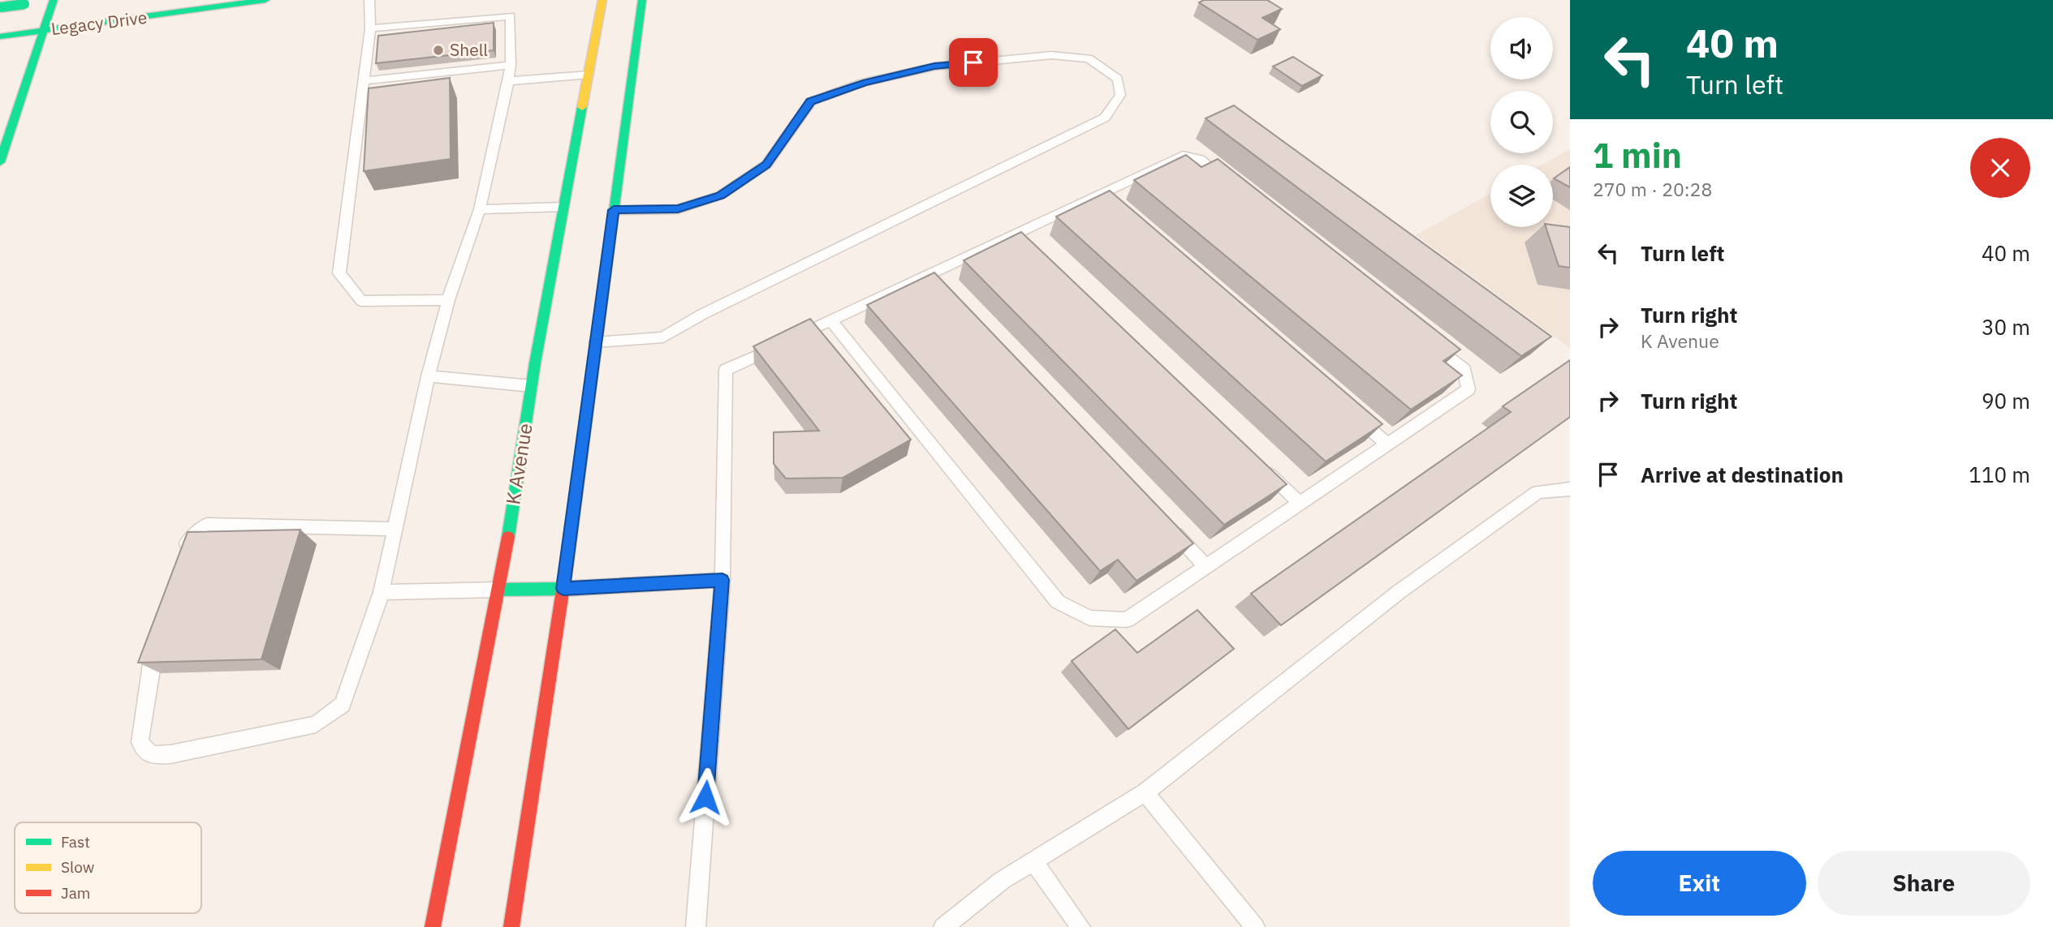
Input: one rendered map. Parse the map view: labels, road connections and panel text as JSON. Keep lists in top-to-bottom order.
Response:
{
  "streets": {
    "main road": ["Legacy Drive", "K Avenue"]
  },
  "places": ["Shell"],
  "legend": ["Fast", "Slow", "Jam"],
  "page": {
    "turn": ["40 m", "Turn left"],
    "heading": ["1 min", "270 m · 20:28"],
    "list": [
      {
        "name": "Turn left",
        "value": "40 m"
      },
      {
        "name": "Turn right",
        "note": "K Avenue",
        "value": "30 m"
      },
      {
        "name": "Turn right",
        "value": "90 m"
      },
      {
        "name": "Arrive at destination",
        "value": "110 m"
      }
    ],
    "buttons": ["Exit", "Share"]
  }
}
